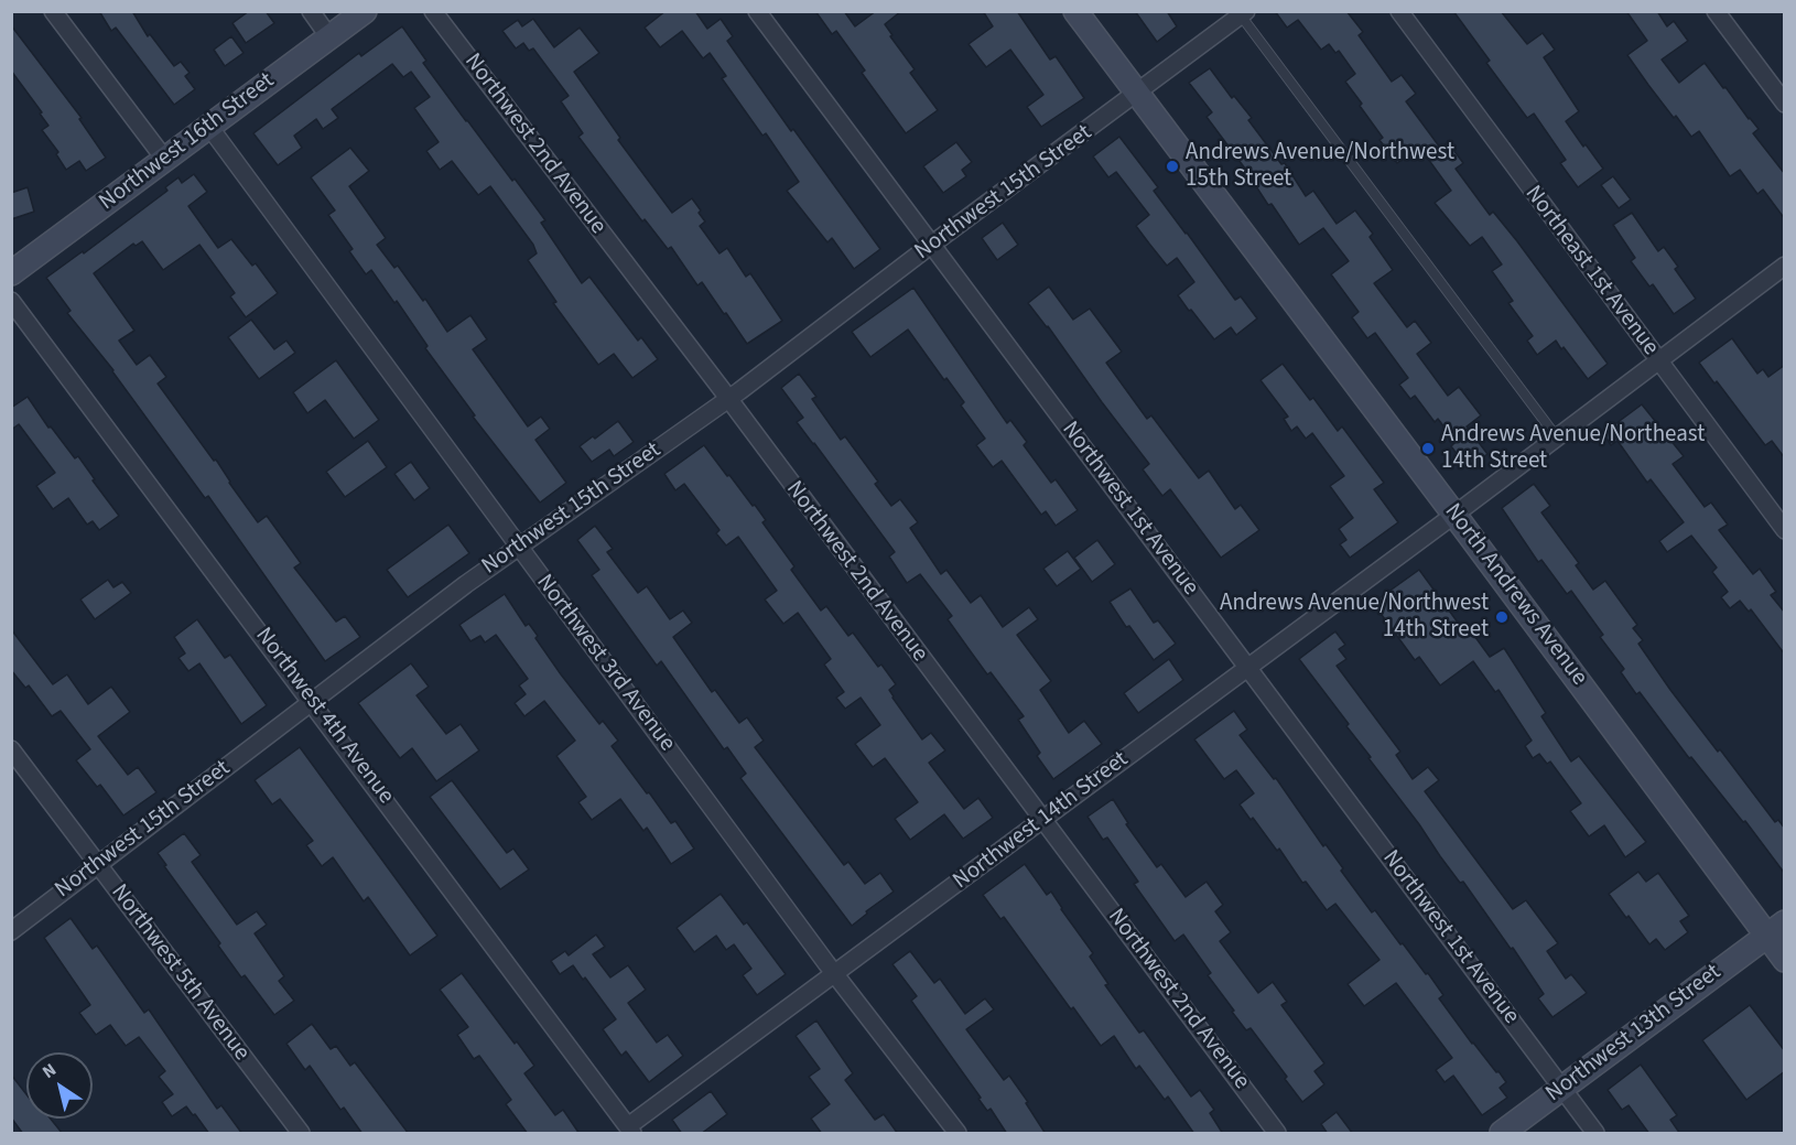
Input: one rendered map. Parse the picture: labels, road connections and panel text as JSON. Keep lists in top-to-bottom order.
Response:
{
  "streets": {
    "main road": ["Northwest 16th Street", "North Andrews Avenue", "Northwest 13th Street"],
    "street": [
      "Northwest 2nd Avenue",
      "Northwest 15th Street",
      "Northeast 1st Avenue",
      "Northwest 1st Avenue",
      "Northwest 3rd Avenue",
      "Northwest 4th Avenue",
      "Northwest 14th Street",
      "Northwest 5th Avenue"
    ]
  },
  "crossings": [
    ["Northwest 16th Street", "Northwest 3rd Avenue"],
    ["Northwest 2nd Avenue", "Northwest 15th Street"],
    ["Northwest 2nd Avenue", "Northwest 14th Street"],
    ["Northwest 15th Street", "Northwest 1st Avenue"],
    ["Northwest 15th Street", "North Andrews Avenue"],
    ["Northwest 15th Street", "Northwest 3rd Avenue"],
    ["Northwest 15th Street", "Northwest 4th Avenue"],
    ["Northwest 15th Street", "Northwest 5th Avenue"],
    ["Northeast 1st Avenue", "Northwest 14th Street"],
    ["Northwest 1st Avenue", "Northwest 14th Street"],
    ["Northwest 1st Avenue", "Northwest 13th Street"],
    ["North Andrews Avenue", "Northwest 14th Street"],
    ["North Andrews Avenue", "Northwest 13th Street"],
    ["Northwest 3rd Avenue", "Northwest 14th Street"],
    ["Northwest 4th Avenue", "Northwest 14th Street"]
  ],
  "places": ["Andrews Avenue/Northwest 15th Street", "Andrews Avenue/Northeast 14th Street", "Andrews Avenue/Northwest 14th Street"],
  "north": "top left"
}
